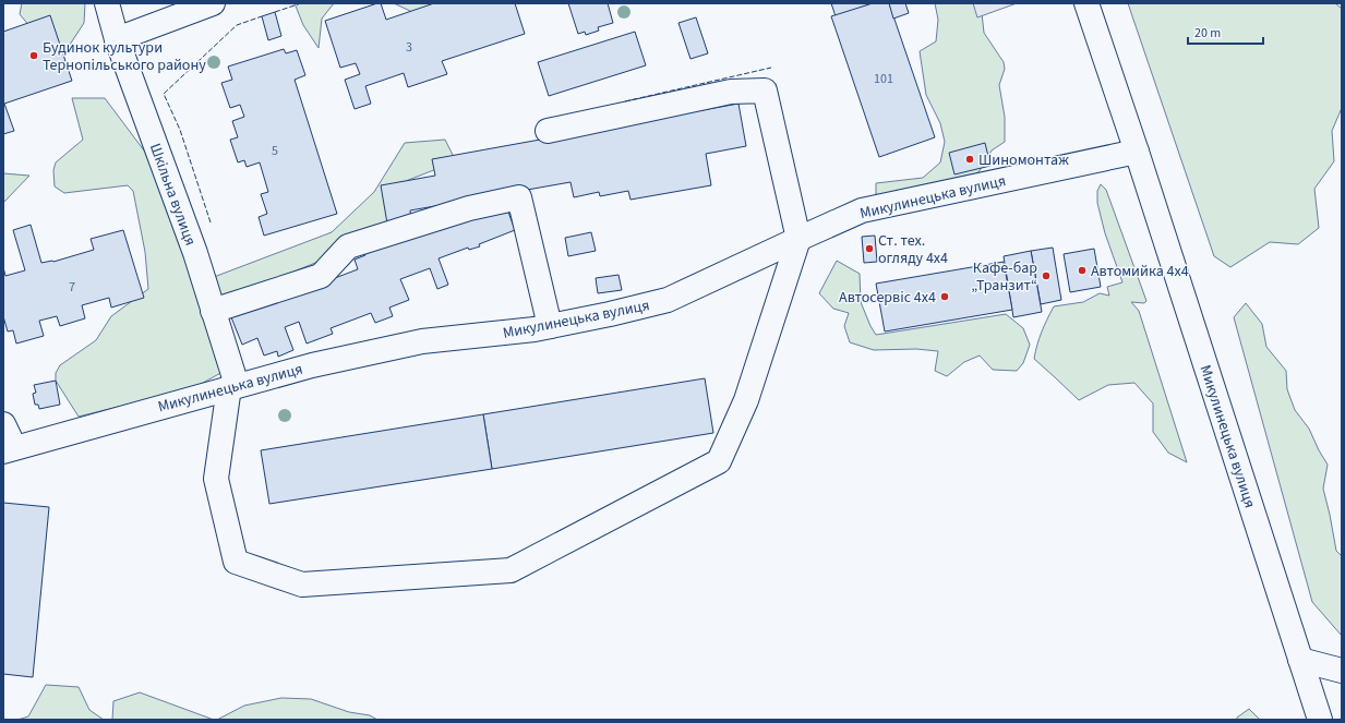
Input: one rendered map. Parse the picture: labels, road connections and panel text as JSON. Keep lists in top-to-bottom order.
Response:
{
  "streets": {
    "main road": ["Шкільна вулиця", "Микулинецька вулиця"]
  },
  "crossings": [
    ["Шкільна вулиця", "Микулинецька вулиця"]
  ],
  "places": [
    "Будинок культури Тернопільського району",
    "Шиномонтаж",
    "Ст. тех. огляду 4х4",
    "Автомийка 4х4",
    "Кафе-бар „Транзит“",
    "Автосервіс 4х4"
  ],
  "house_numbers": [
    "3",
    "101",
    "5",
    "7"
  ],
  "scale_bar": "20 m"
}
